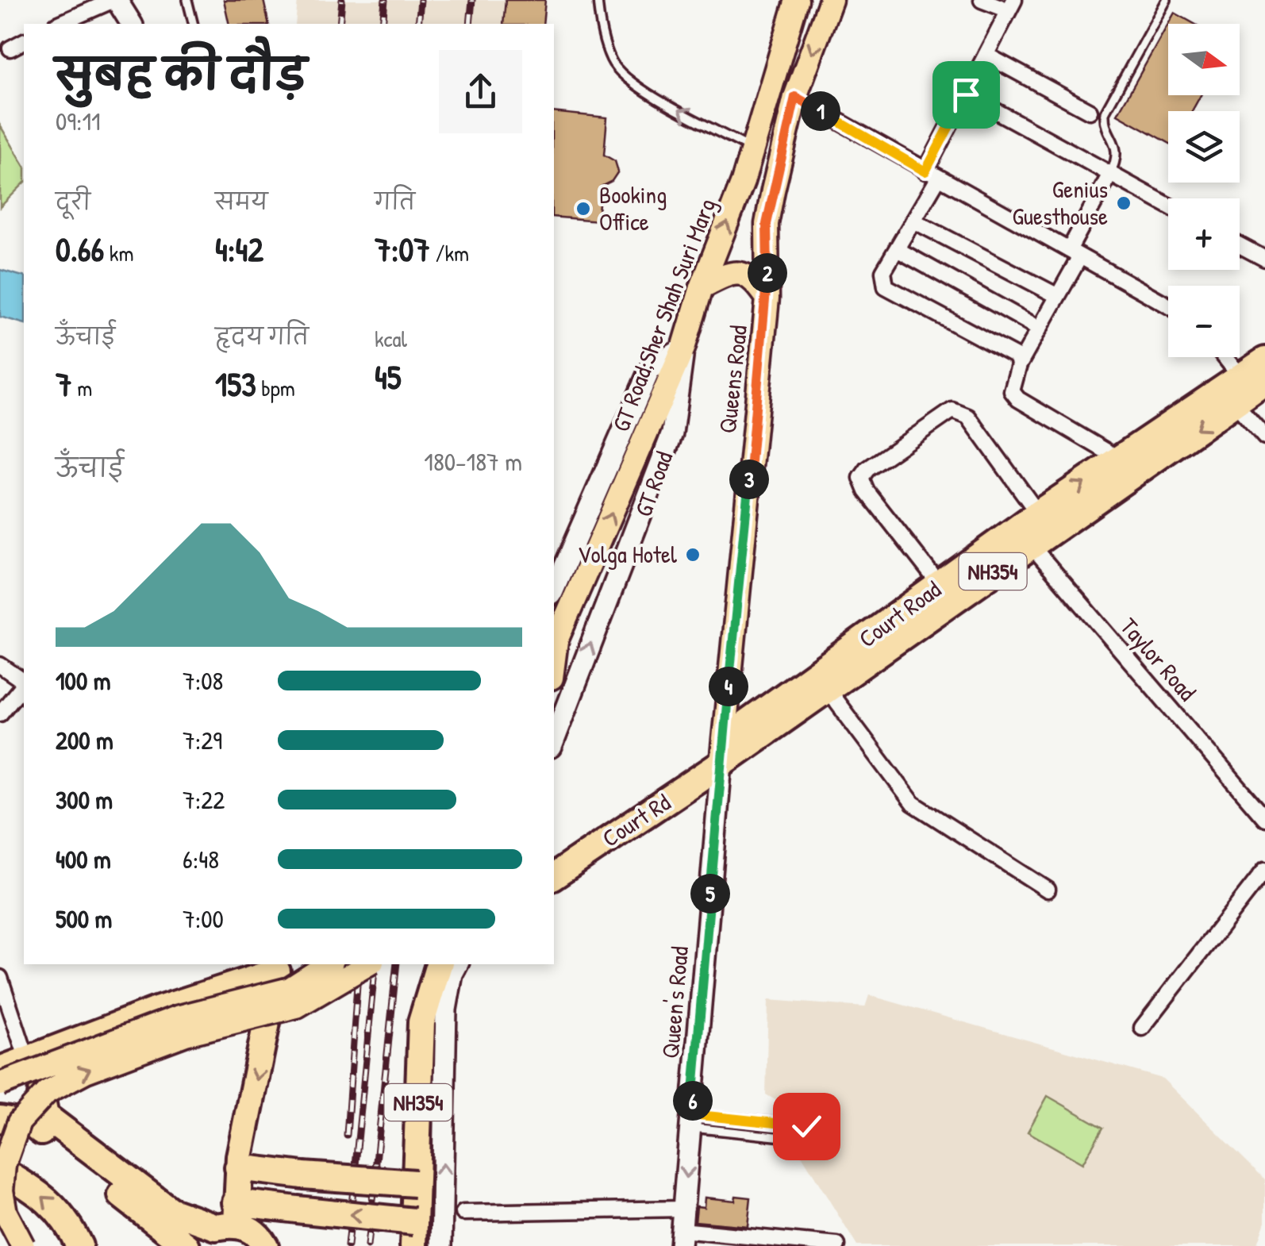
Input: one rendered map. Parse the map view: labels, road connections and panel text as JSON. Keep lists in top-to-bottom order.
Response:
{
  "streets": {
    "highway": ["NH354", "Court Road", "Court Rd"],
    "main road": [
      "GT Road;Sher Shah Suri Marg",
      "Queens Road",
      "GT Road",
      "Queen's Road"
    ],
    "street": ["Taylor Road"]
  },
  "crossings": [
    ["GT Road;Sher Shah Suri Marg", "GT Road"],
    ["Queens Road", "Court Road"],
    ["Queens Road", "Court Rd"],
    ["Queens Road", "Queen's Road"],
    ["Court Road", "Taylor Road"],
    ["Court Road", "Court Rd"],
    ["Court Road", "Queen's Road"],
    ["Court Rd", "Queen's Road"]
  ],
  "places": ["Genius Guesthouse", "Booking Office", "Volga Hotel"],
  "north": "right",
  "page": {
    "map_buttons": ["+", "−"],
    "heading": ["सुबह की दौड़", "09:11"],
    "pins": [
      "1",
      "2",
      "3",
      "4",
      "5",
      "6"
    ],
    "stats": [
      ["दूरी", "0.66 km"],
      ["समय", "4:42"],
      ["गति", "7:07 /km"],
      ["ऊँचाई", "7 m"],
      ["हृदय गति", "153 bpm"],
      ["kcal", "45"]
    ],
    "chart": ["ऊँचाई", "180–187 m"],
    "list": [
      {
        "name": "100 m",
        "note": "7:08"
      },
      {
        "name": "200 m",
        "note": "7:29"
      },
      {
        "name": "300 m",
        "note": "7:22"
      },
      {
        "name": "400 m",
        "note": "6:48"
      },
      {
        "name": "500 m",
        "note": "7:00"
      }
    ]
  }
}
